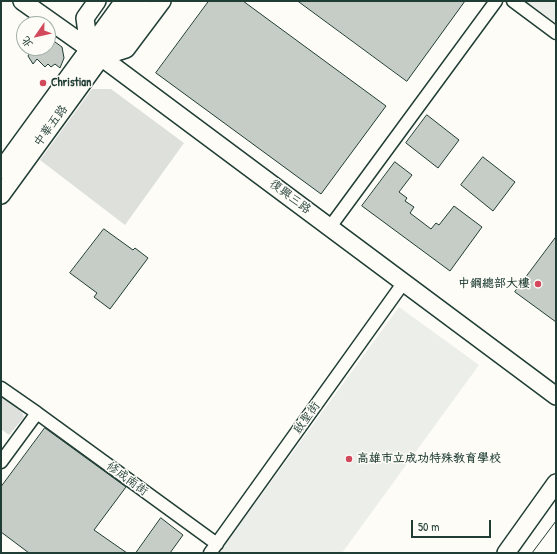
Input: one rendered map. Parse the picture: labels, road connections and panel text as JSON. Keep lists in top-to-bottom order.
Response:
{
  "streets": {
    "street": [
      "中華五路",
      "復興三路",
      "啟聖街",
      "修成南街"
    ]
  },
  "crossings": [
    ["中華五路", "復興三路"],
    ["復興三路", "啟聖街"],
    ["啟聖街", "修成南街"]
  ],
  "places": ["Christian", "中鋼總部大樓", "高雄市立成功特殊教育學校"],
  "scale_bar": "50 m",
  "north": "bottom left"
}
